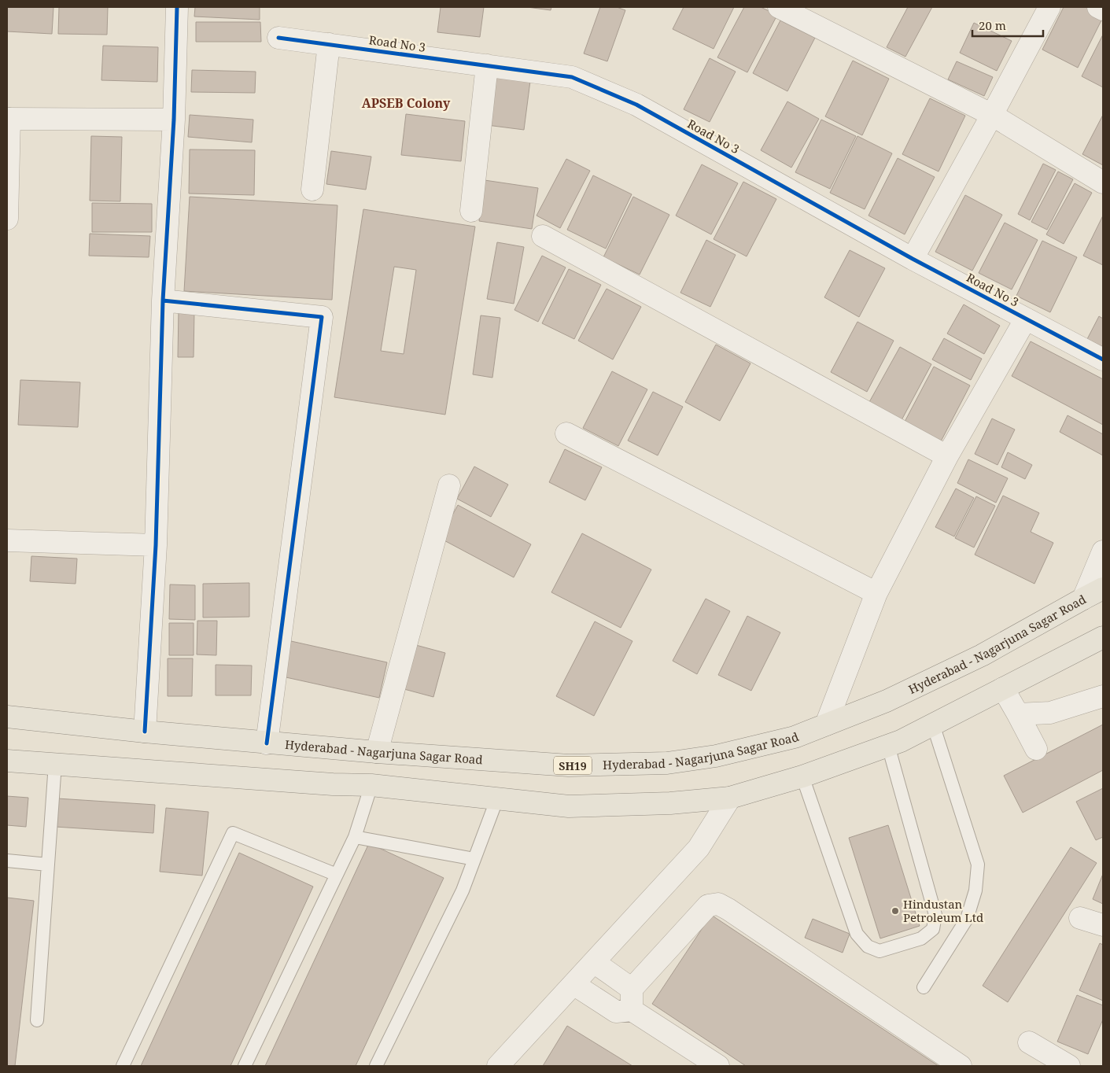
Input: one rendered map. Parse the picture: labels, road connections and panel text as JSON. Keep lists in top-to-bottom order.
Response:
{
  "streets": {
    "main road": ["Hyderabad - Nagarjuna Sagar Road", "SH19"],
    "street": ["Road No 3"]
  },
  "districts": ["APSEB Colony"],
  "places": ["Hindustan Petroleum Ltd"],
  "scale_bar": "20 m"
}
